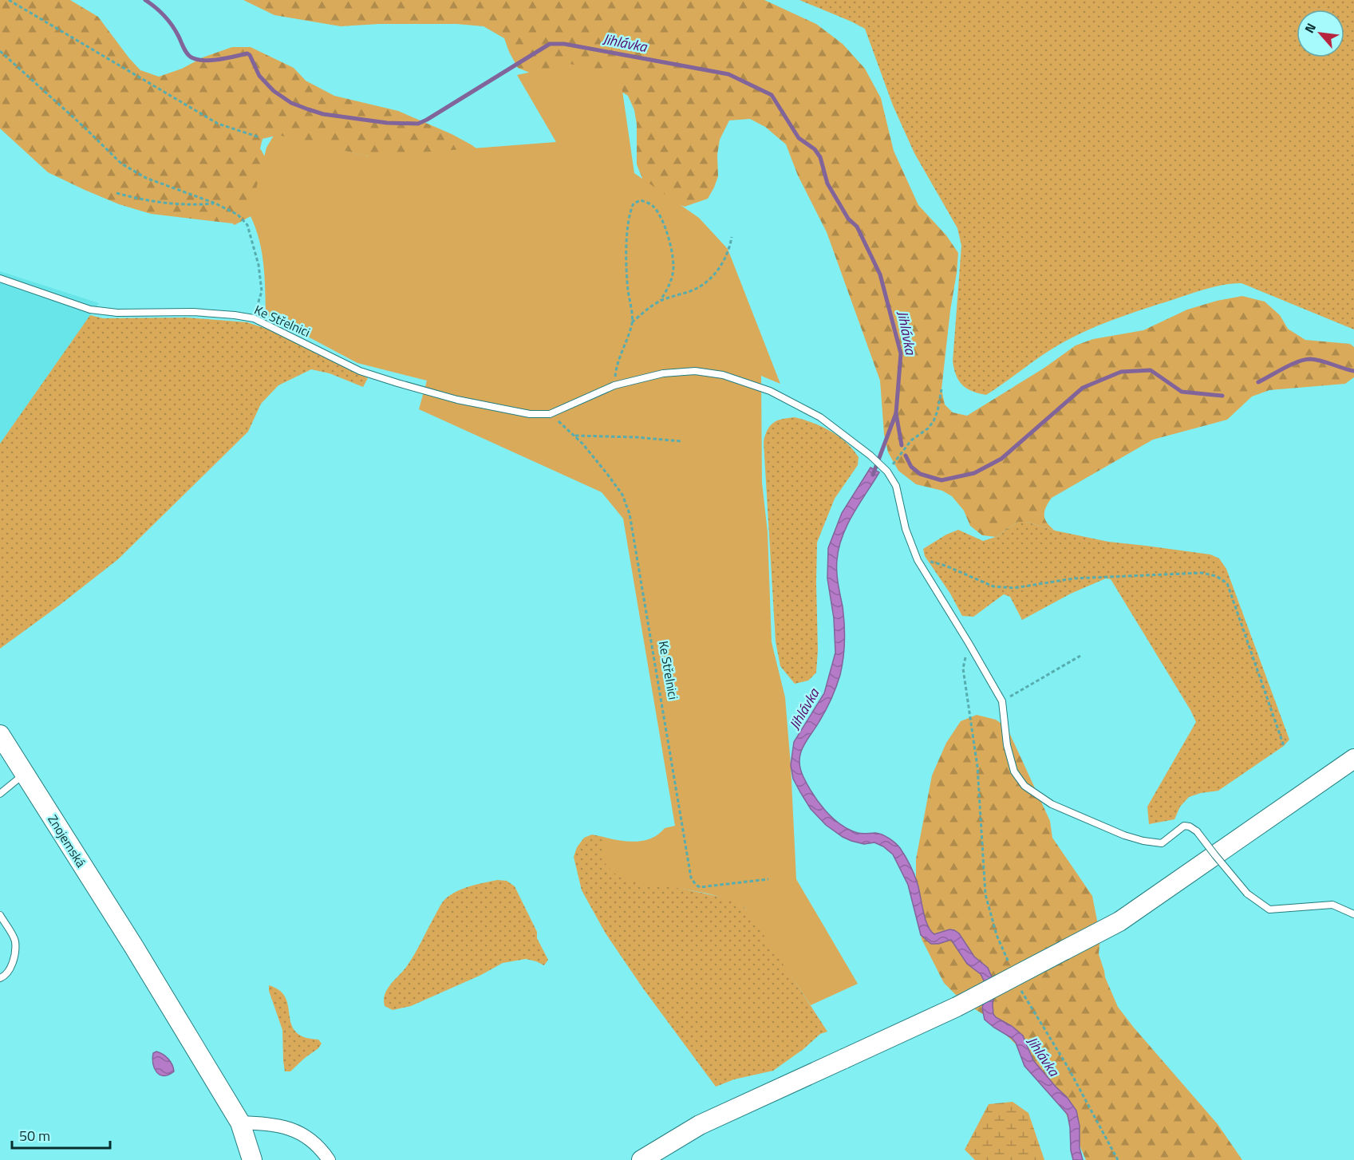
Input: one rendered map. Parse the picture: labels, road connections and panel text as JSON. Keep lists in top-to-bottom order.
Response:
{
  "streets": {
    "main road": ["Znojemská"],
    "lane": ["Ke Střelnici"]
  },
  "water": ["Jihlávka"],
  "scale_bar": "50 m",
  "north": "top left"
}
